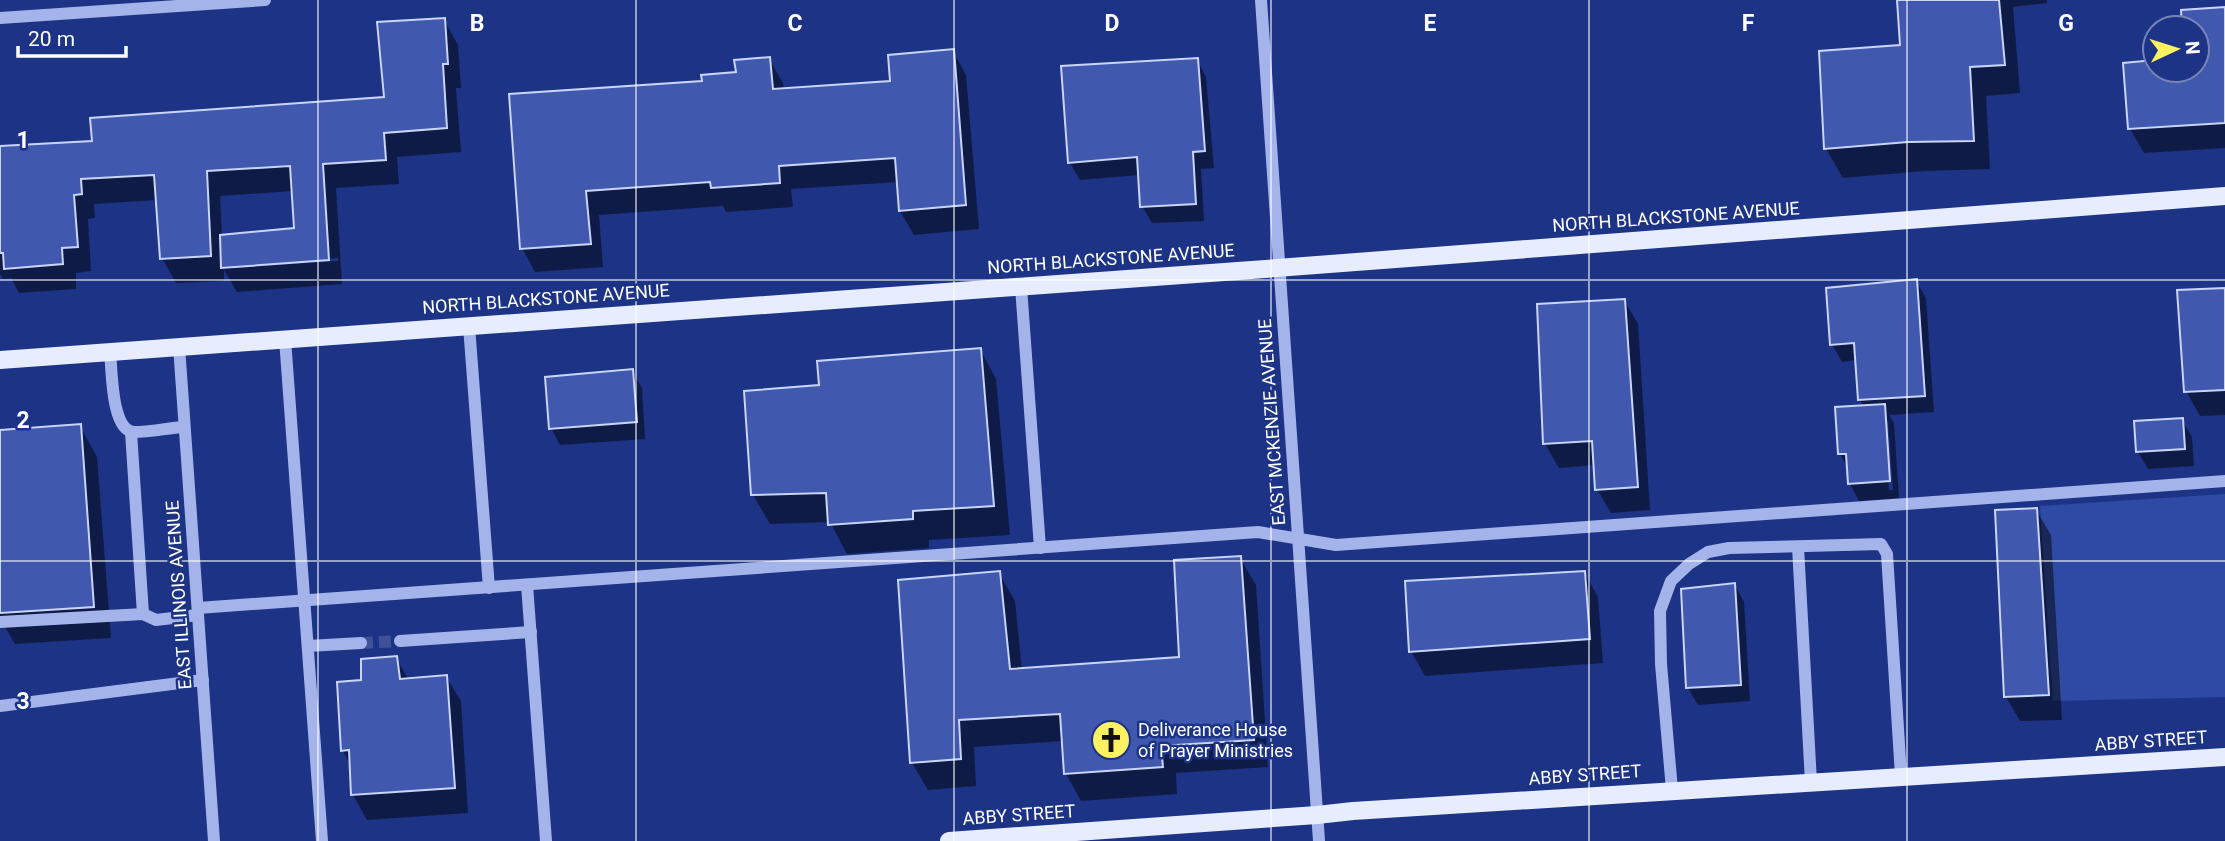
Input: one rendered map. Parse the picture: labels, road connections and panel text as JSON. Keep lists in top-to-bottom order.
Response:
{
  "streets": {
    "main road": ["NORTH BLACKSTONE AVENUE", "ABBY STREET"],
    "street": ["EAST MCKENZIE AVENUE", "EAST ILLINOIS AVENUE"]
  },
  "crossings": [
    ["NORTH BLACKSTONE AVENUE", "EAST MCKENZIE AVENUE"],
    ["NORTH BLACKSTONE AVENUE", "EAST ILLINOIS AVENUE"],
    ["EAST MCKENZIE AVENUE", "ABBY STREET"]
  ],
  "places": {
    "church": ["Deliverance House of Prayer Ministries"]
  },
  "scale_bar": "20 m",
  "north": "right",
  "grid": {
    "columns": [
      "B",
      "C",
      "D",
      "E",
      "F",
      "G"
    ],
    "rows": ["1", "2", "3"]
  }
}
